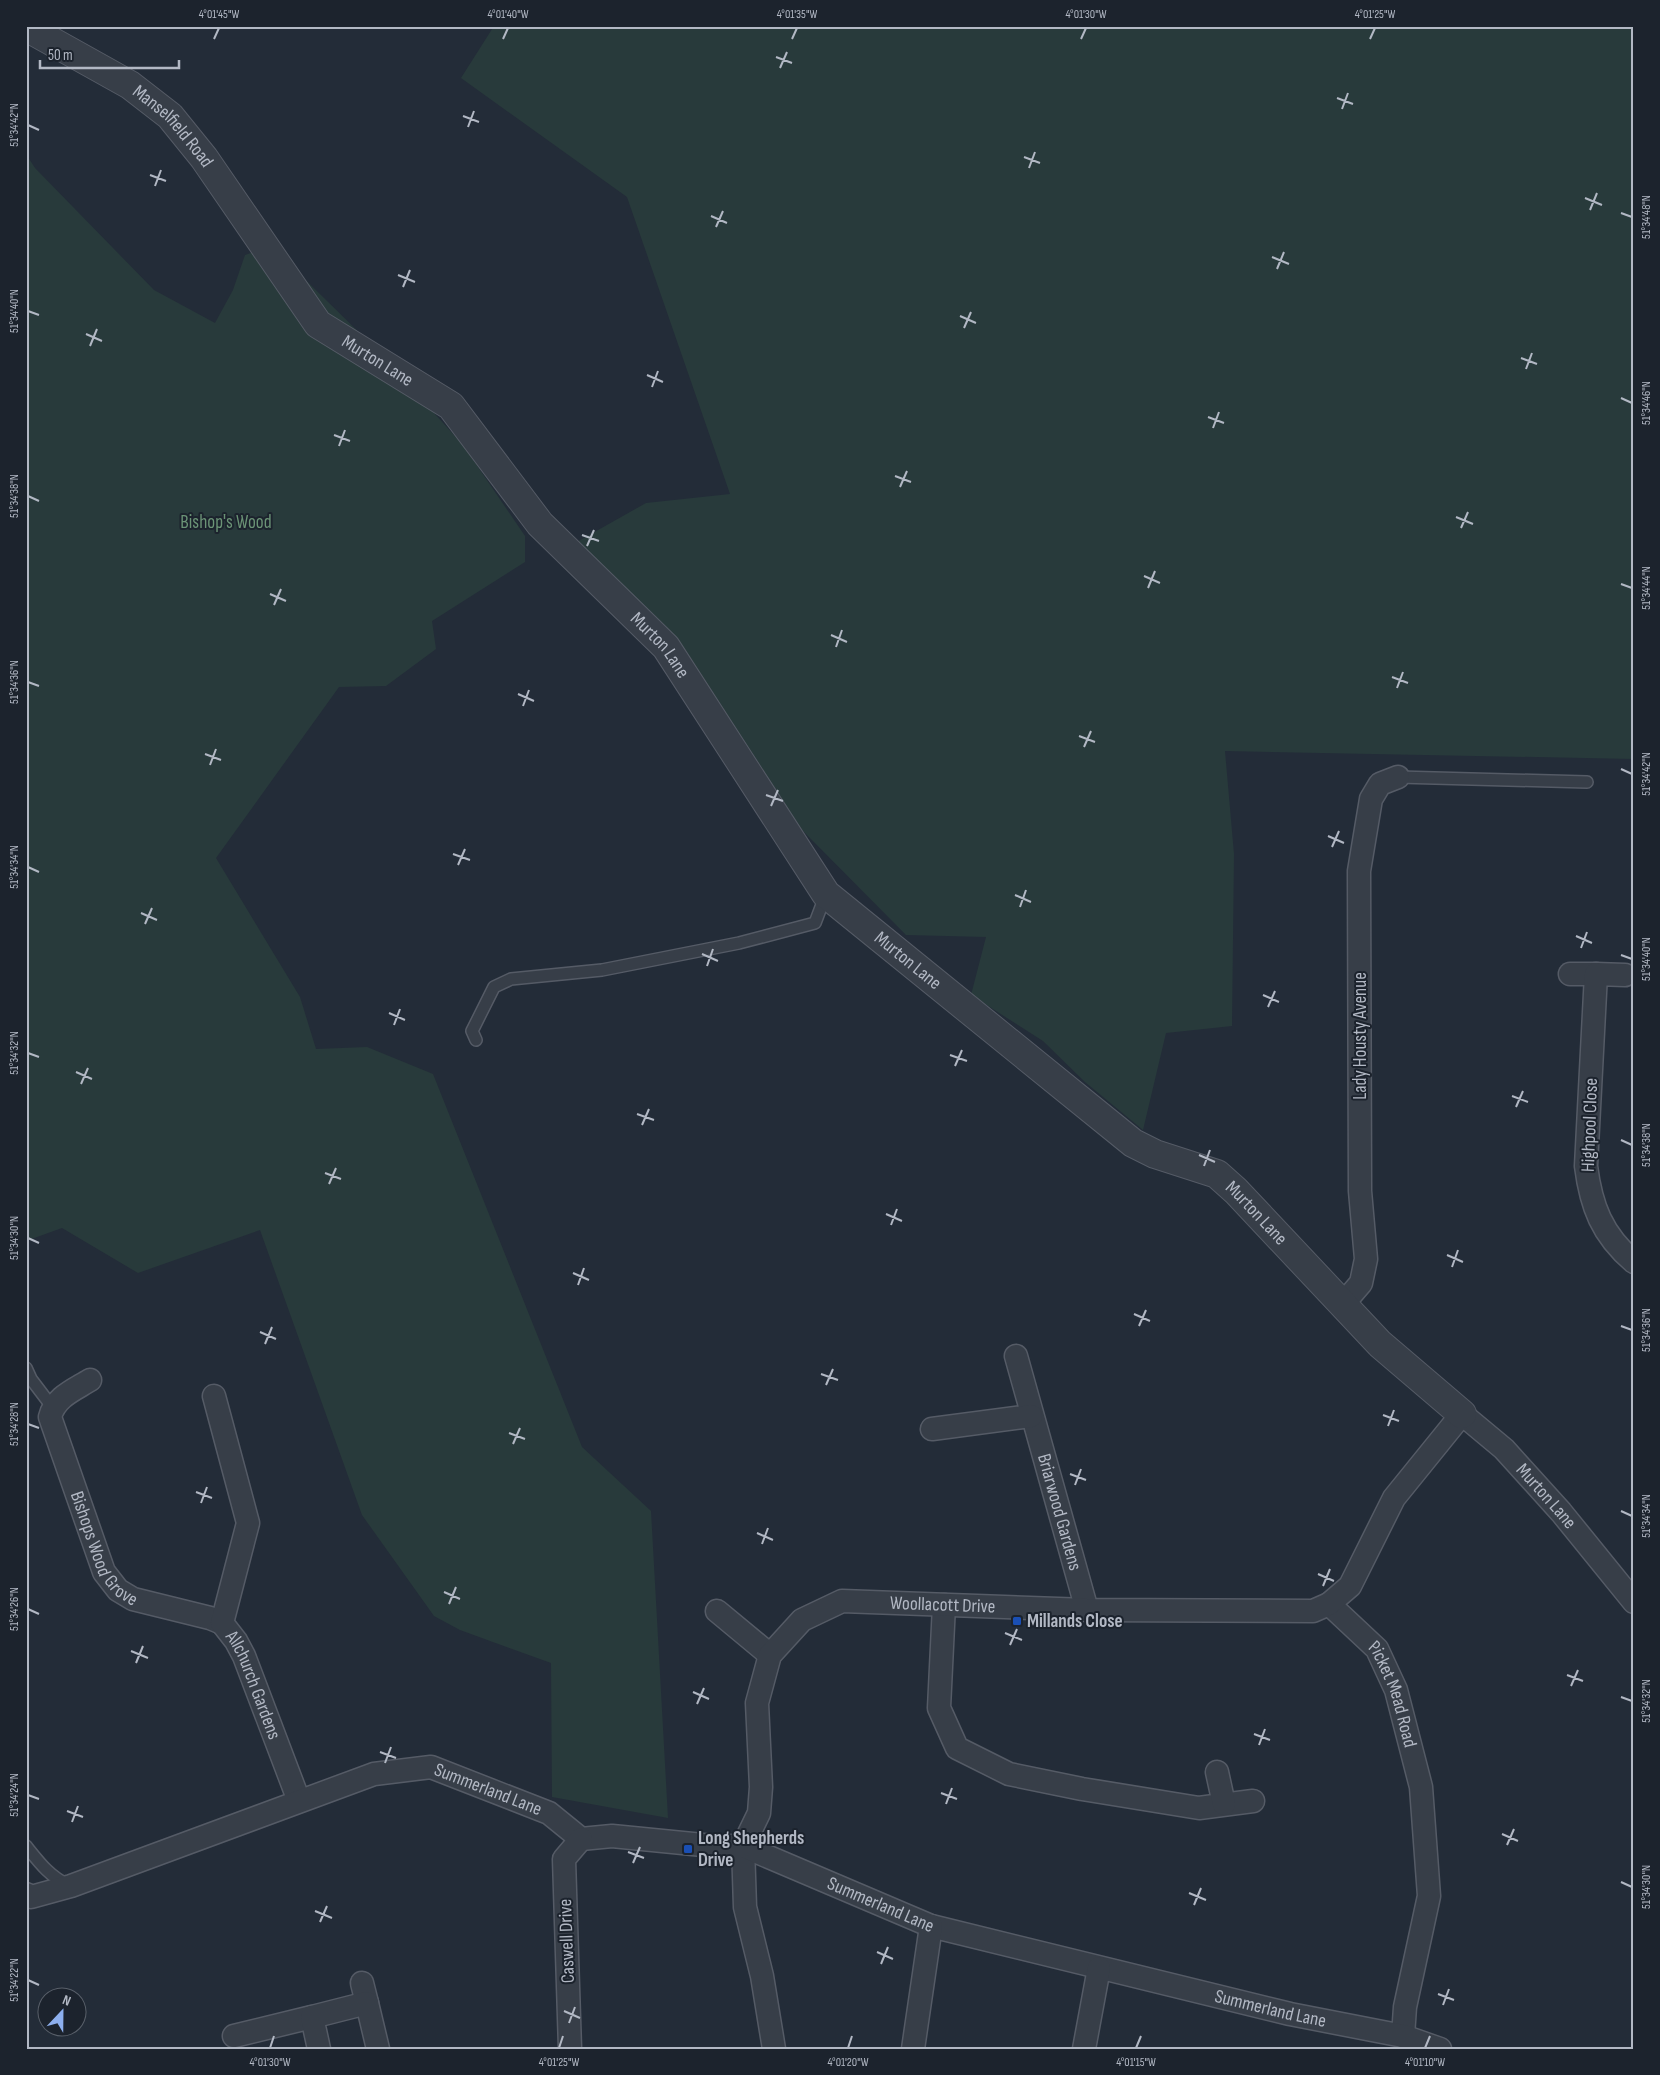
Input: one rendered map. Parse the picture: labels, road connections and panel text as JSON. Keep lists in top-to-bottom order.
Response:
{
  "streets": {
    "street": [
      "Manselfield Road",
      "Murton Lane",
      "Lady Housty Avenue",
      "Highpool Close",
      "Briarwood Gardens",
      "Bishops Wood Grove",
      "Woollacott Drive",
      "Allchurch Gardens",
      "Picket Mead Road",
      "Summerland Lane",
      "Caswell Drive"
    ]
  },
  "crossings": [
    ["Manselfield Road", "Murton Lane"],
    ["Murton Lane", "Lady Housty Avenue"],
    ["Briarwood Gardens", "Woollacott Drive"],
    ["Bishops Wood Grove", "Allchurch Gardens"],
    ["Woollacott Drive", "Picket Mead Road"],
    ["Woollacott Drive", "Summerland Lane"],
    ["Allchurch Gardens", "Summerland Lane"],
    ["Picket Mead Road", "Summerland Lane"],
    ["Summerland Lane", "Caswell Drive"]
  ],
  "parks": ["Bishop's Wood"],
  "places": {
    "transit": ["Millands Close", "Long Shepherds Drive"]
  },
  "scale_bar": "50 m",
  "north": "top",
  "coordinates": [
    "4°01'45\"W",
    "4°01'40\"W",
    "4°01'35\"W",
    "4°01'30\"W",
    "4°01'25\"W",
    "51°34'42\"N",
    "51°34'48\"N",
    "51°34'40\"N",
    "51°34'46\"N",
    "51°34'38\"N",
    "51°34'44\"N",
    "51°34'36\"N",
    "51°34'34\"N",
    "51°34'32\"N",
    "51°34'30\"N",
    "51°34'28\"N",
    "51°34'26\"N",
    "51°34'24\"N",
    "51°34'22\"N",
    "4°01'20\"W",
    "4°01'15\"W",
    "4°01'10\"W"
  ]
}
